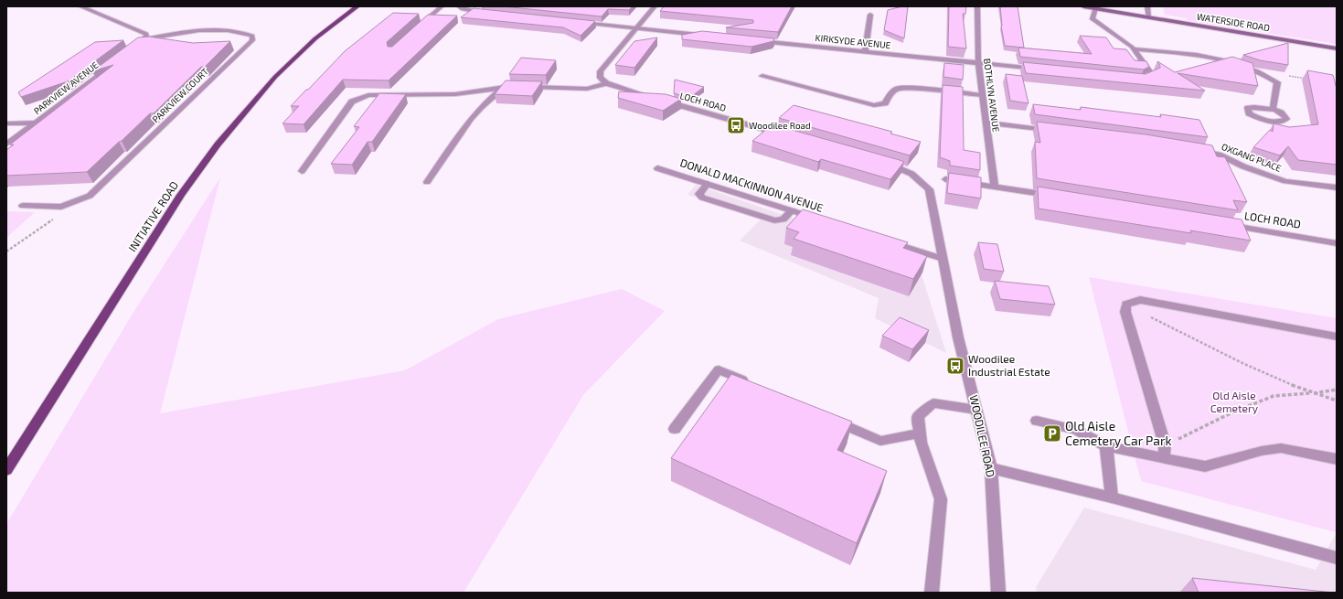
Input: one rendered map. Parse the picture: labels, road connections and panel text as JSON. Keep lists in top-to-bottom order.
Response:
{
  "streets": {
    "main road": ["WATERSIDE ROAD", "INITIATIVE ROAD"],
    "street": [
      "KIRKSYDE AVENUE",
      "PARKVIEW AVENUE",
      "PARKVIEW COURT",
      "BOTHLYN AVENUE",
      "LOCH ROAD",
      "OXGANG PLACE",
      "DONALD MACKINNON AVENUE",
      "WOODILEE ROAD"
    ]
  },
  "crossings": [
    ["KIRKSYDE AVENUE", "BOTHLYN AVENUE"]
  ],
  "parks": ["Old Aisle Cemetery"],
  "places": {
    "bus stop": ["Woodilee Road", "Woodilee Industrial Estate"],
    "parking": ["Old Aisle Cemetery Car Park"]
  }
}
